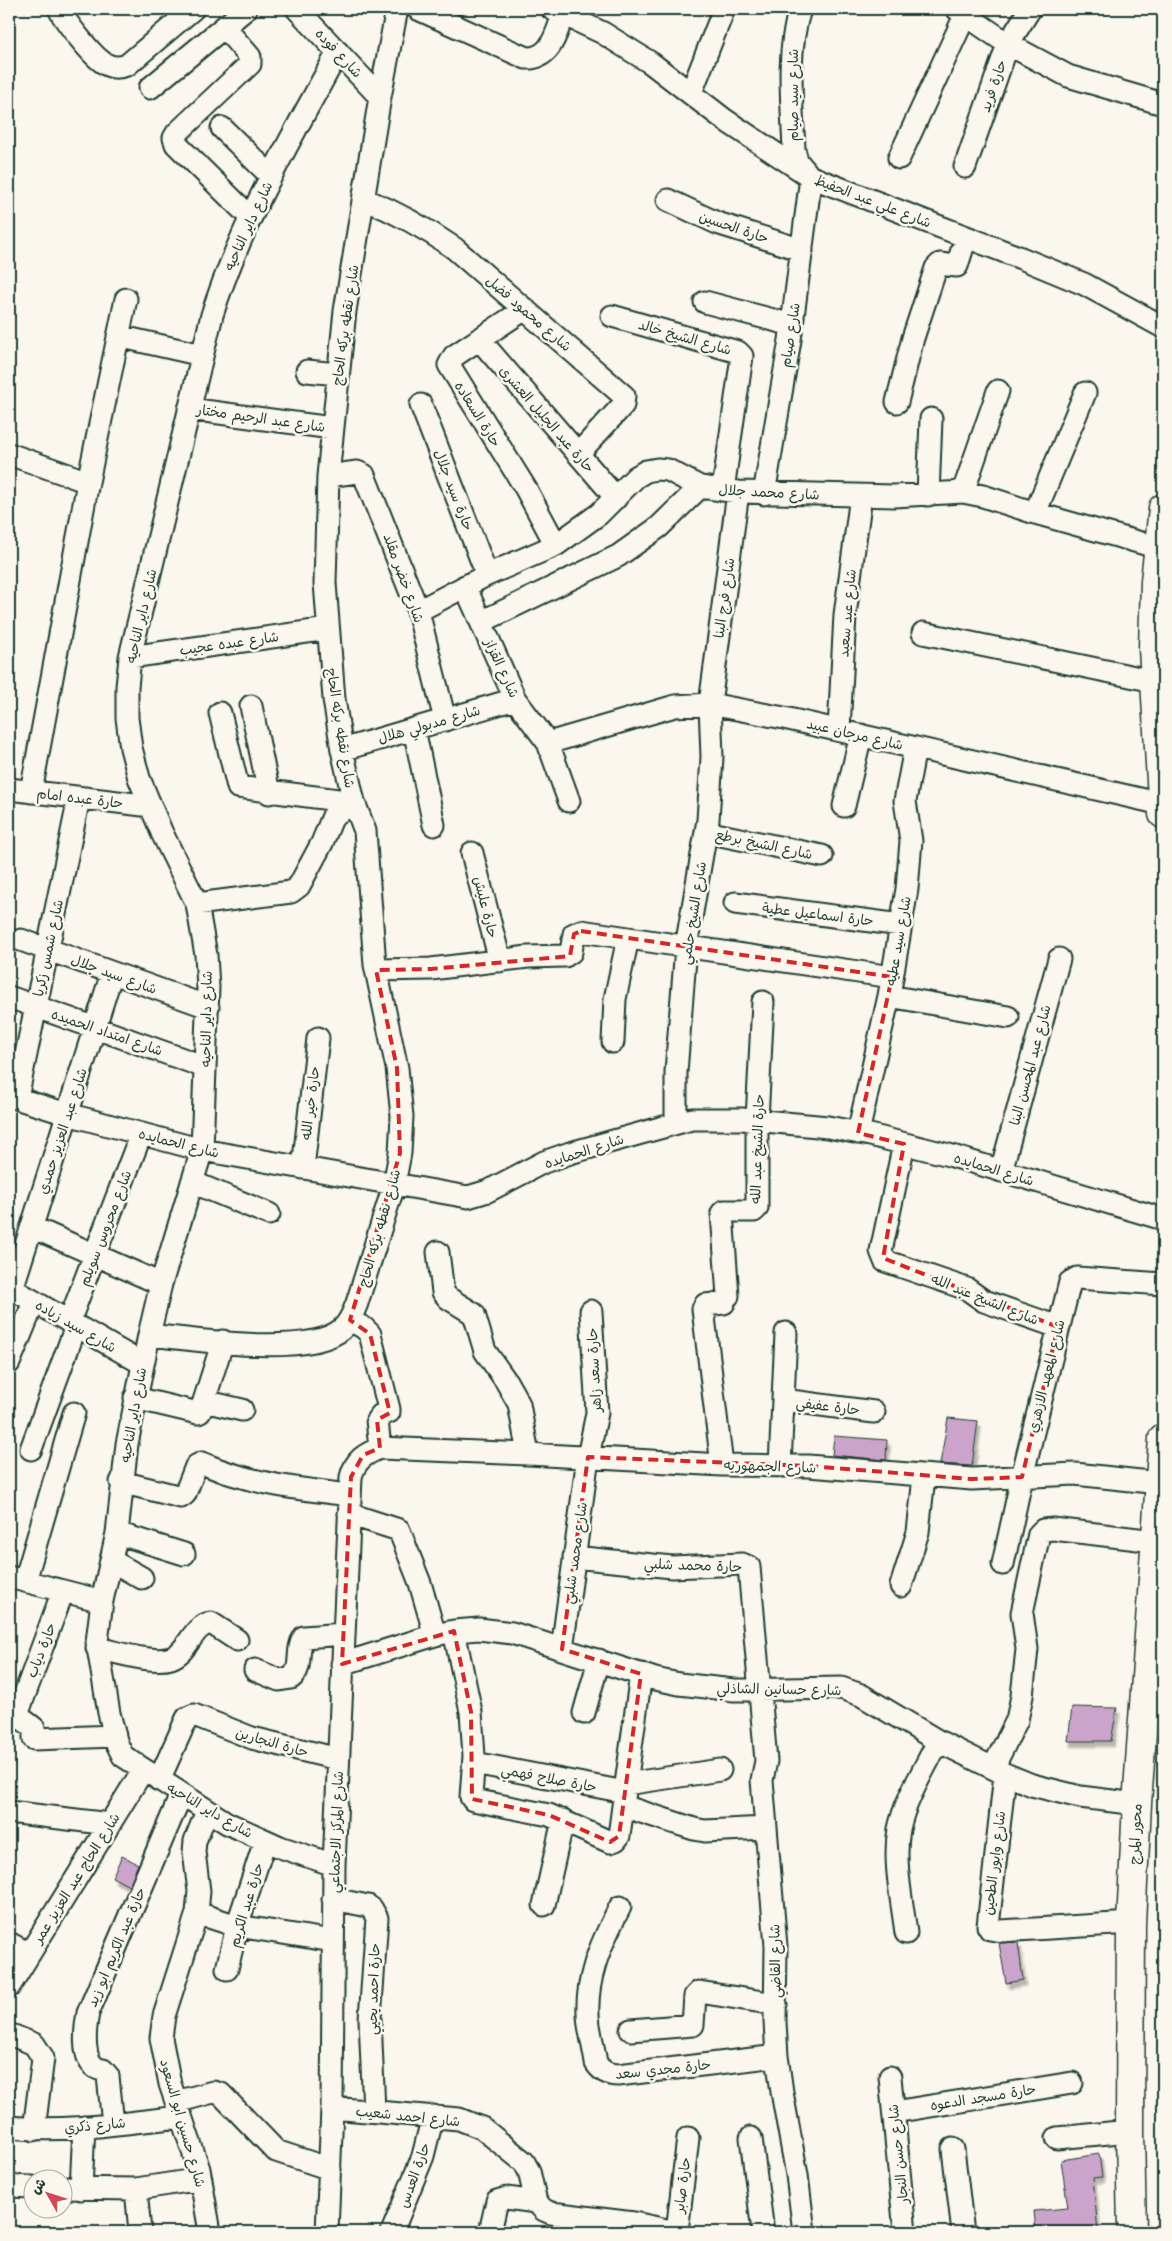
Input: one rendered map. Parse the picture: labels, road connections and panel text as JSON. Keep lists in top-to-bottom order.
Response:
{
  "streets": {
    "main road": ["محور المرج"],
    "street": [
      "شارع فوده",
      "حارة فريد",
      "شارع سيد صيام",
      "شارع علي عبد الحفيظ",
      "شارع داير الناحيه",
      "حارة الحسين",
      "شارع محمود فضل",
      "شارع نقطه بركه الحاج",
      "شارع صيام",
      "شارع الشيخ خالد",
      "حارة السعاده",
      "شارع عبد الرحيم مختار",
      "حارة عبد الجليل العشرى",
      "حارة سيد جلال",
      "شارع محمد جلال",
      "شارع خضر مقلد",
      "شارع فرج البنا",
      "شارع عبد سعيد",
      "شارع عبده عجيب",
      "شارع القزاز",
      "شارع مدبولي هلال",
      "شارع مرجان عبيد",
      "حارة عبده امام",
      "شارع الشيخ برطع",
      "حارة عليش",
      "شارع الشيخ حلمي",
      "حارة اسماعيل عطية",
      "شارع سيد عطيه",
      "شارع شمس زكريا",
      "شارع سيد جلال",
      "شارع امتداد الحميده",
      "شارع عبد المحسن البنا",
      "حارة خير الله",
      "شارع عبد العزيز حمدي",
      "شارع الحمايده",
      "حارة الشيخ عبد الله",
      "شارع محروس سويلم",
      "شارع الشيخ عبد الله",
      "شارع سيد زياده",
      "حارة سعد زاهر",
      "شارع المعهد الازهري",
      "حارة عفيفي",
      "شارع الجمهوريه",
      "شارع محمد شلبي",
      "حارة محمد شلبي",
      "حارة دياب",
      "شارع حسانين الشاذلي",
      "حارة النجارين",
      "حارة صلاح فهمي",
      "شارع المركز الاجتماعي",
      "شارع وابور الطحين",
      "شارع الحاج عبد العزيز عمر",
      "حارة عبد الكريم",
      "حارة عبد الكريم ابو زيد",
      "شارع القاضي",
      "حارة احمد يحيي",
      "حارة مجدي سعد",
      "حارة مسجد الدعوه",
      "شارع احمد شعيب",
      "شارع حسين ابو السعود",
      "شارع ذكري",
      "شارع حسن النجار",
      "حارة العدس",
      "حارة صابر"
    ]
  },
  "crossings": [
    ["شارع فوده", "شارع داير الناحيه"],
    ["شارع فوده", "شارع نقطه بركه الحاج"],
    ["شارع سيد صيام", "شارع علي عبد الحفيظ"],
    ["شارع سيد صيام", "شارع صيام"],
    ["شارع علي عبد الحفيظ", "شارع صيام"],
    ["شارع داير الناحيه", "شارع نقطه بركه الحاج"],
    ["شارع داير الناحيه", "شارع عبد الرحيم مختار"],
    ["شارع داير الناحيه", "شارع عبده عجيب"],
    ["شارع داير الناحيه", "حارة عبده امام"],
    ["شارع داير الناحيه", "شارع سيد جلال"],
    ["شارع داير الناحيه", "شارع امتداد الحميده"],
    ["شارع داير الناحيه", "شارع الحمايده"],
    ["شارع داير الناحيه", "شارع سيد زياده"],
    ["شارع داير الناحيه", "حارة دياب"],
    ["شارع داير الناحيه", "حارة النجارين"],
    ["شارع داير الناحيه", "شارع المركز الاجتماعي"],
    ["شارع داير الناحيه", "شارع الحاج عبد العزيز عمر"],
    ["شارع داير الناحيه", "حارة عبد الكريم"],
    ["شارع داير الناحيه", "حارة عبد الكريم ابو زيد"],
    ["شارع داير الناحيه", "شارع حسين ابو السعود"],
    ["حارة الحسين", "شارع صيام"],
    ["شارع محمود فضل", "شارع نقطه بركه الحاج"],
    ["شارع محمود فضل", "حارة السعاده"],
    ["شارع محمود فضل", "حارة عبد الجليل العشرى"],
    ["شارع نقطه بركه الحاج", "شارع عبد الرحيم مختار"],
    ["شارع نقطه بركه الحاج", "شارع خضر مقلد"],
    ["شارع نقطه بركه الحاج", "شارع عبده عجيب"],
    ["شارع نقطه بركه الحاج", "شارع مدبولي هلال"],
    ["شارع نقطه بركه الحاج", "شارع الحمايده"],
    ["شارع صيام", "شارع محمد جلال"],
    ["شارع الشيخ خالد", "شارع محمد جلال"],
    ["شارع الشيخ خالد", "شارع فرج البنا"],
    ["حارة السعاده", "حارة عبد الجليل العشرى"],
    ["حارة السعاده", "شارع محمد جلال"],
    ["حارة عبد الجليل العشرى", "شارع محمد جلال"],
    ["حارة سيد جلال", "شارع محمد جلال"],
    ["شارع محمد جلال", "شارع خضر مقلد"],
    ["شارع محمد جلال", "شارع فرج البنا"],
    ["شارع محمد جلال", "شارع عبد سعيد"],
    ["شارع محمد جلال", "شارع القزاز"],
    ["شارع خضر مقلد", "شارع مدبولي هلال"],
    ["شارع فرج البنا", "شارع مرجان عبيد"],
    ["شارع فرج البنا", "شارع الشيخ حلمي"],
    ["شارع عبد سعيد", "شارع مرجان عبيد"],
    ["شارع القزاز", "شارع مدبولي هلال"],
    ["شارع القزاز", "شارع مرجان عبيد"],
    ["شارع مرجان عبيد", "شارع الشيخ حلمي"],
    ["شارع مرجان عبيد", "شارع سيد عطيه"],
    ["حارة عبده امام", "شارع شمس زكريا"],
    ["شارع الشيخ برطع", "شارع الشيخ حلمي"],
    ["شارع الشيخ حلمي", "شارع الحمايده"],
    ["حارة اسماعيل عطية", "شارع سيد عطيه"],
    ["شارع سيد عطيه", "شارع الحمايده"],
    ["شارع شمس زكريا", "شارع سيد جلال"],
    ["شارع شمس زكريا", "شارع امتداد الحميده"],
    ["شارع شمس زكريا", "شارع الحمايده"],
    ["شارع سيد جلال", "شارع عبد العزيز حمدي"],
    ["شارع امتداد الحميده", "شارع عبد العزيز حمدي"],
    ["شارع عبد المحسن البنا", "شارع الحمايده"],
    ["حارة خير الله", "شارع الحمايده"],
    ["شارع عبد العزيز حمدي", "شارع الحمايده"],
    ["شارع عبد العزيز حمدي", "شارع سيد زياده"],
    ["شارع الحمايده", "حارة الشيخ عبد الله"],
    ["شارع الحمايده", "شارع محروس سويلم"],
    ["شارع الحمايده", "شارع الشيخ عبد الله"],
    ["حارة الشيخ عبد الله", "شارع الجمهوريه"],
    ["شارع محروس سويلم", "شارع سيد زياده"],
    ["شارع الشيخ عبد الله", "شارع المعهد الازهري"],
    ["حارة سعد زاهر", "شارع الجمهوريه"],
    ["حارة سعد زاهر", "شارع محمد شلبي"],
    ["شارع المعهد الازهري", "شارع الجمهوريه"],
    ["حارة عفيفي", "شارع الجمهوريه"],
    ["شارع الجمهوريه", "شارع محمد شلبي"],
    ["شارع الجمهوريه", "شارع المركز الاجتماعي"],
    ["شارع الجمهوريه", "محور المرج"],
    ["شارع محمد شلبي", "حارة محمد شلبي"],
    ["شارع محمد شلبي", "شارع حسانين الشاذلي"],
    ["حارة محمد شلبي", "شارع حسانين الشاذلي"],
    ["حارة محمد شلبي", "شارع القاضي"],
    ["شارع حسانين الشاذلي", "شارع المركز الاجتماعي"],
    ["شارع حسانين الشاذلي", "محور المرج"],
    ["شارع حسانين الشاذلي", "شارع وابور الطحين"],
    ["شارع حسانين الشاذلي", "شارع القاضي"],
    ["حارة النجارين", "شارع المركز الاجتماعي"],
    ["حارة النجارين", "شارع الحاج عبد العزيز عمر"],
    ["شارع المركز الاجتماعي", "حارة احمد يحيي"],
    ["شارع المركز الاجتماعي", "شارع احمد شعيب"],
    ["شارع المركز الاجتماعي", "شارع ذكري"],
    ["محور المرج", "شارع وابور الطحين"],
    ["حارة عبد الكريم ابو زيد", "شارع ذكري"],
    ["شارع القاضي", "حارة مجدي سعد"],
    ["حارة احمد يحيي", "شارع احمد شعيب"],
    ["حارة مسجد الدعوه", "شارع حسن النجار"],
    ["شارع احمد شعيب", "حارة العدس"],
    ["شارع حسين ابو السعود", "شارع ذكري"]
  ],
  "north": "top left"
}
